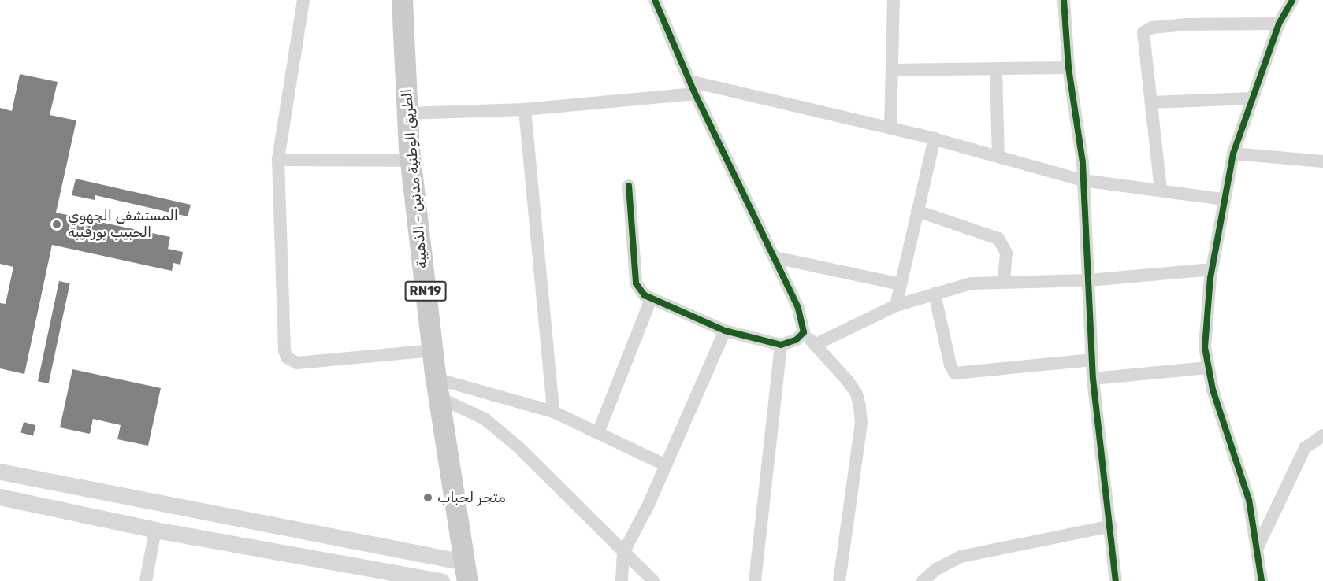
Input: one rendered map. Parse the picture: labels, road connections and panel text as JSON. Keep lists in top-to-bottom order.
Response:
{
  "streets": {
    "main road": ["الطريق الوطنية مدنين - الذهيبة", "RN19"]
  },
  "places": ["المستشفى الجهوي الحبيب بورقيبة", "متجر لحباب"]
}
